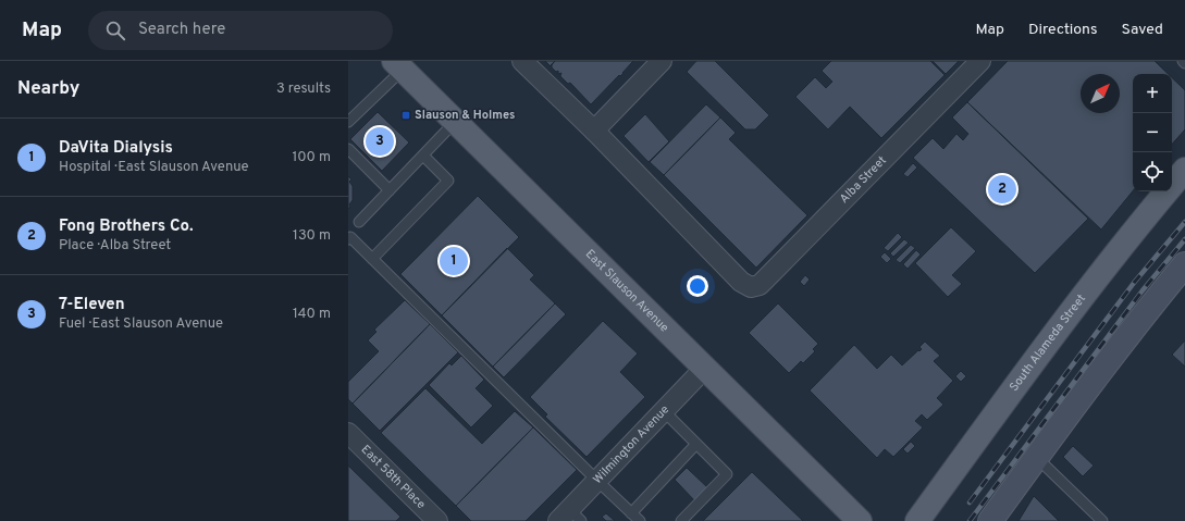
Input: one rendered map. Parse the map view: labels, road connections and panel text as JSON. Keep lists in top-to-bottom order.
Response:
{
  "streets": {
    "main road": ["East Slauson Avenue", "South Alameda Street"],
    "street": ["Alba Street", "Wilmington Avenue", "East 58th Place"]
  },
  "crossings": [
    ["East Slauson Avenue", "Wilmington Avenue"]
  ],
  "places": {
    "transit": ["Slauson & Holmes"]
  },
  "north": "top right",
  "page": {
    "header": "Map",
    "search": "Search here",
    "nav": ["Map", "Directions", "Saved"],
    "heading": ["Nearby", "3 results"],
    "map_buttons": ["+", "−"],
    "list": [
      {
        "mark": "1",
        "name": "DaVita Dialysis",
        "note": "Hospital · East Slauson Avenue",
        "value": "100 m"
      },
      {
        "mark": "2",
        "name": "Fong Brothers Co.",
        "note": "Place · Alba Street",
        "value": "130 m"
      },
      {
        "mark": "3",
        "name": "7-Eleven",
        "note": "Fuel · East Slauson Avenue",
        "value": "140 m"
      }
    ],
    "pins": ["3", "2", "1"]
  }
}
